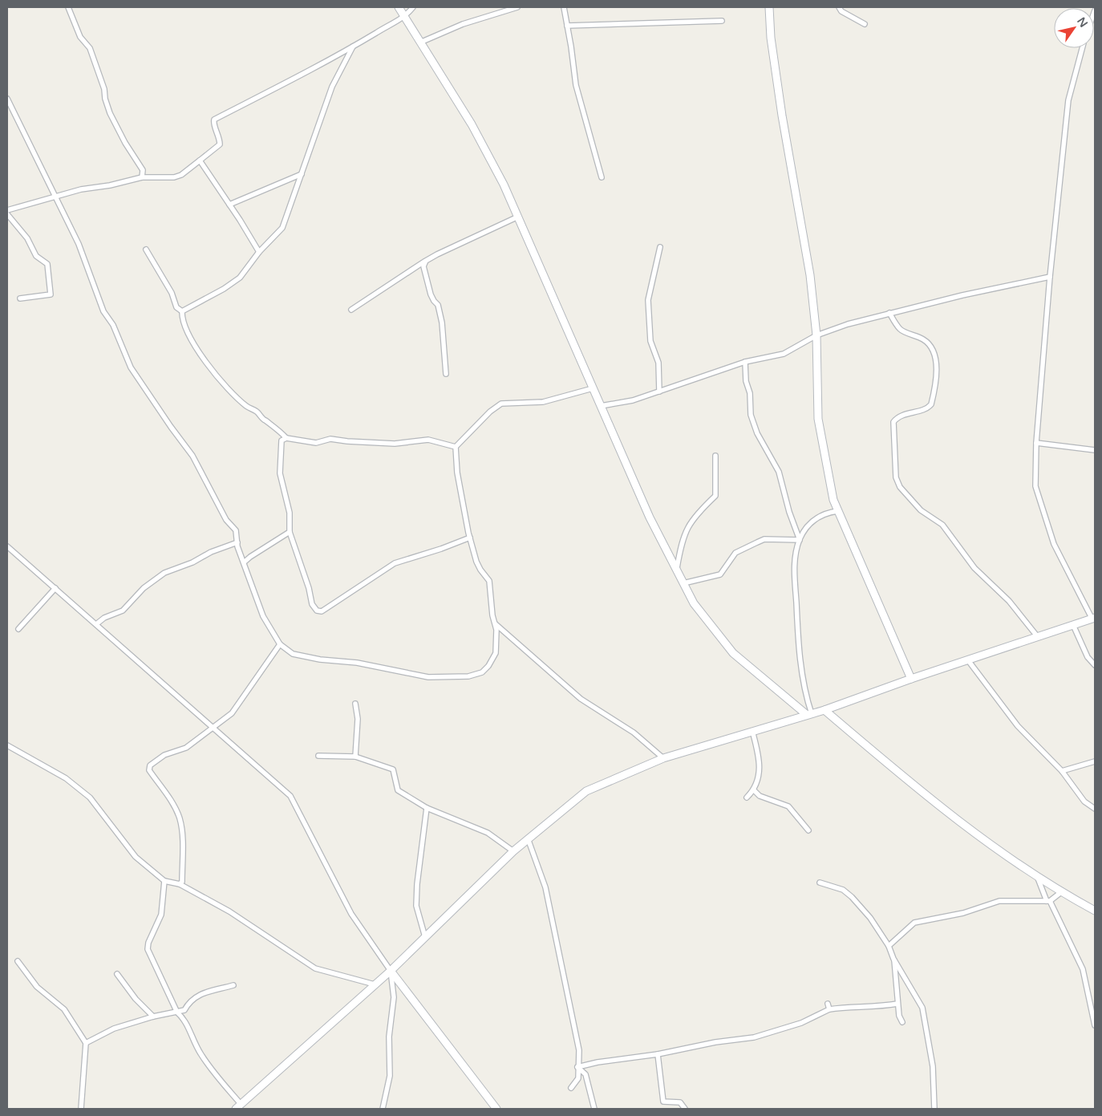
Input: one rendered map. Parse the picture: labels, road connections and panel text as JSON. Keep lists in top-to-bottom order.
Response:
{
  "north": "top right"
}
